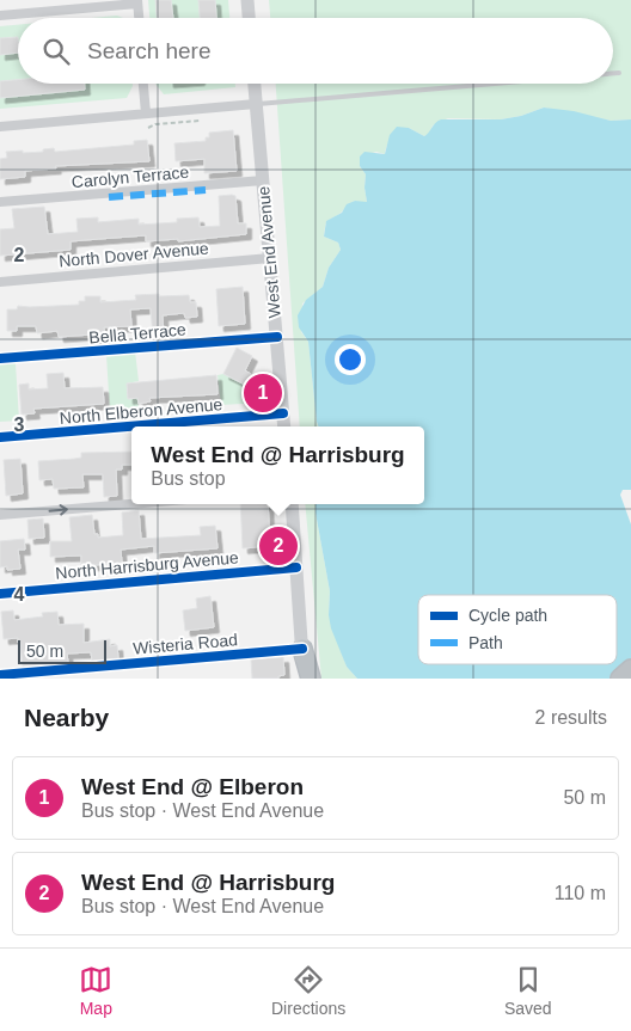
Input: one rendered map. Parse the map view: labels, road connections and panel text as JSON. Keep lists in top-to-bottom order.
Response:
{
  "streets": {
    "main road": ["West End Avenue"],
    "street": [
      "Carolyn Terrace",
      "North Dover Avenue",
      "Bella Terrace",
      "North Elberon Avenue",
      "North Harrisburg Avenue",
      "Wisteria Road"
    ]
  },
  "crossings": [
    ["Carolyn Terrace", "West End Avenue"],
    ["West End Avenue", "North Dover Avenue"],
    ["West End Avenue", "Bella Terrace"],
    ["West End Avenue", "North Elberon Avenue"]
  ],
  "legend": ["Cycle path", "Path"],
  "scale_bar": "50 m",
  "page": {
    "search": "Search here",
    "pins": ["1", "2"],
    "popup": ["West End @ Harrisburg", "Bus stop"],
    "scale": "50 m",
    "heading": ["Nearby", "2 results"],
    "list": [
      {
        "mark": "1",
        "name": "West End @ Elberon",
        "note": "Bus stop · West End Avenue",
        "value": "50 m"
      },
      {
        "mark": "2",
        "name": "West End @ Harrisburg",
        "note": "Bus stop · West End Avenue",
        "value": "110 m"
      }
    ],
    "nav": ["Map", "Directions", "Saved"]
  },
  "grid": {
    "rows": ["2", "3", "4"]
  }
}
